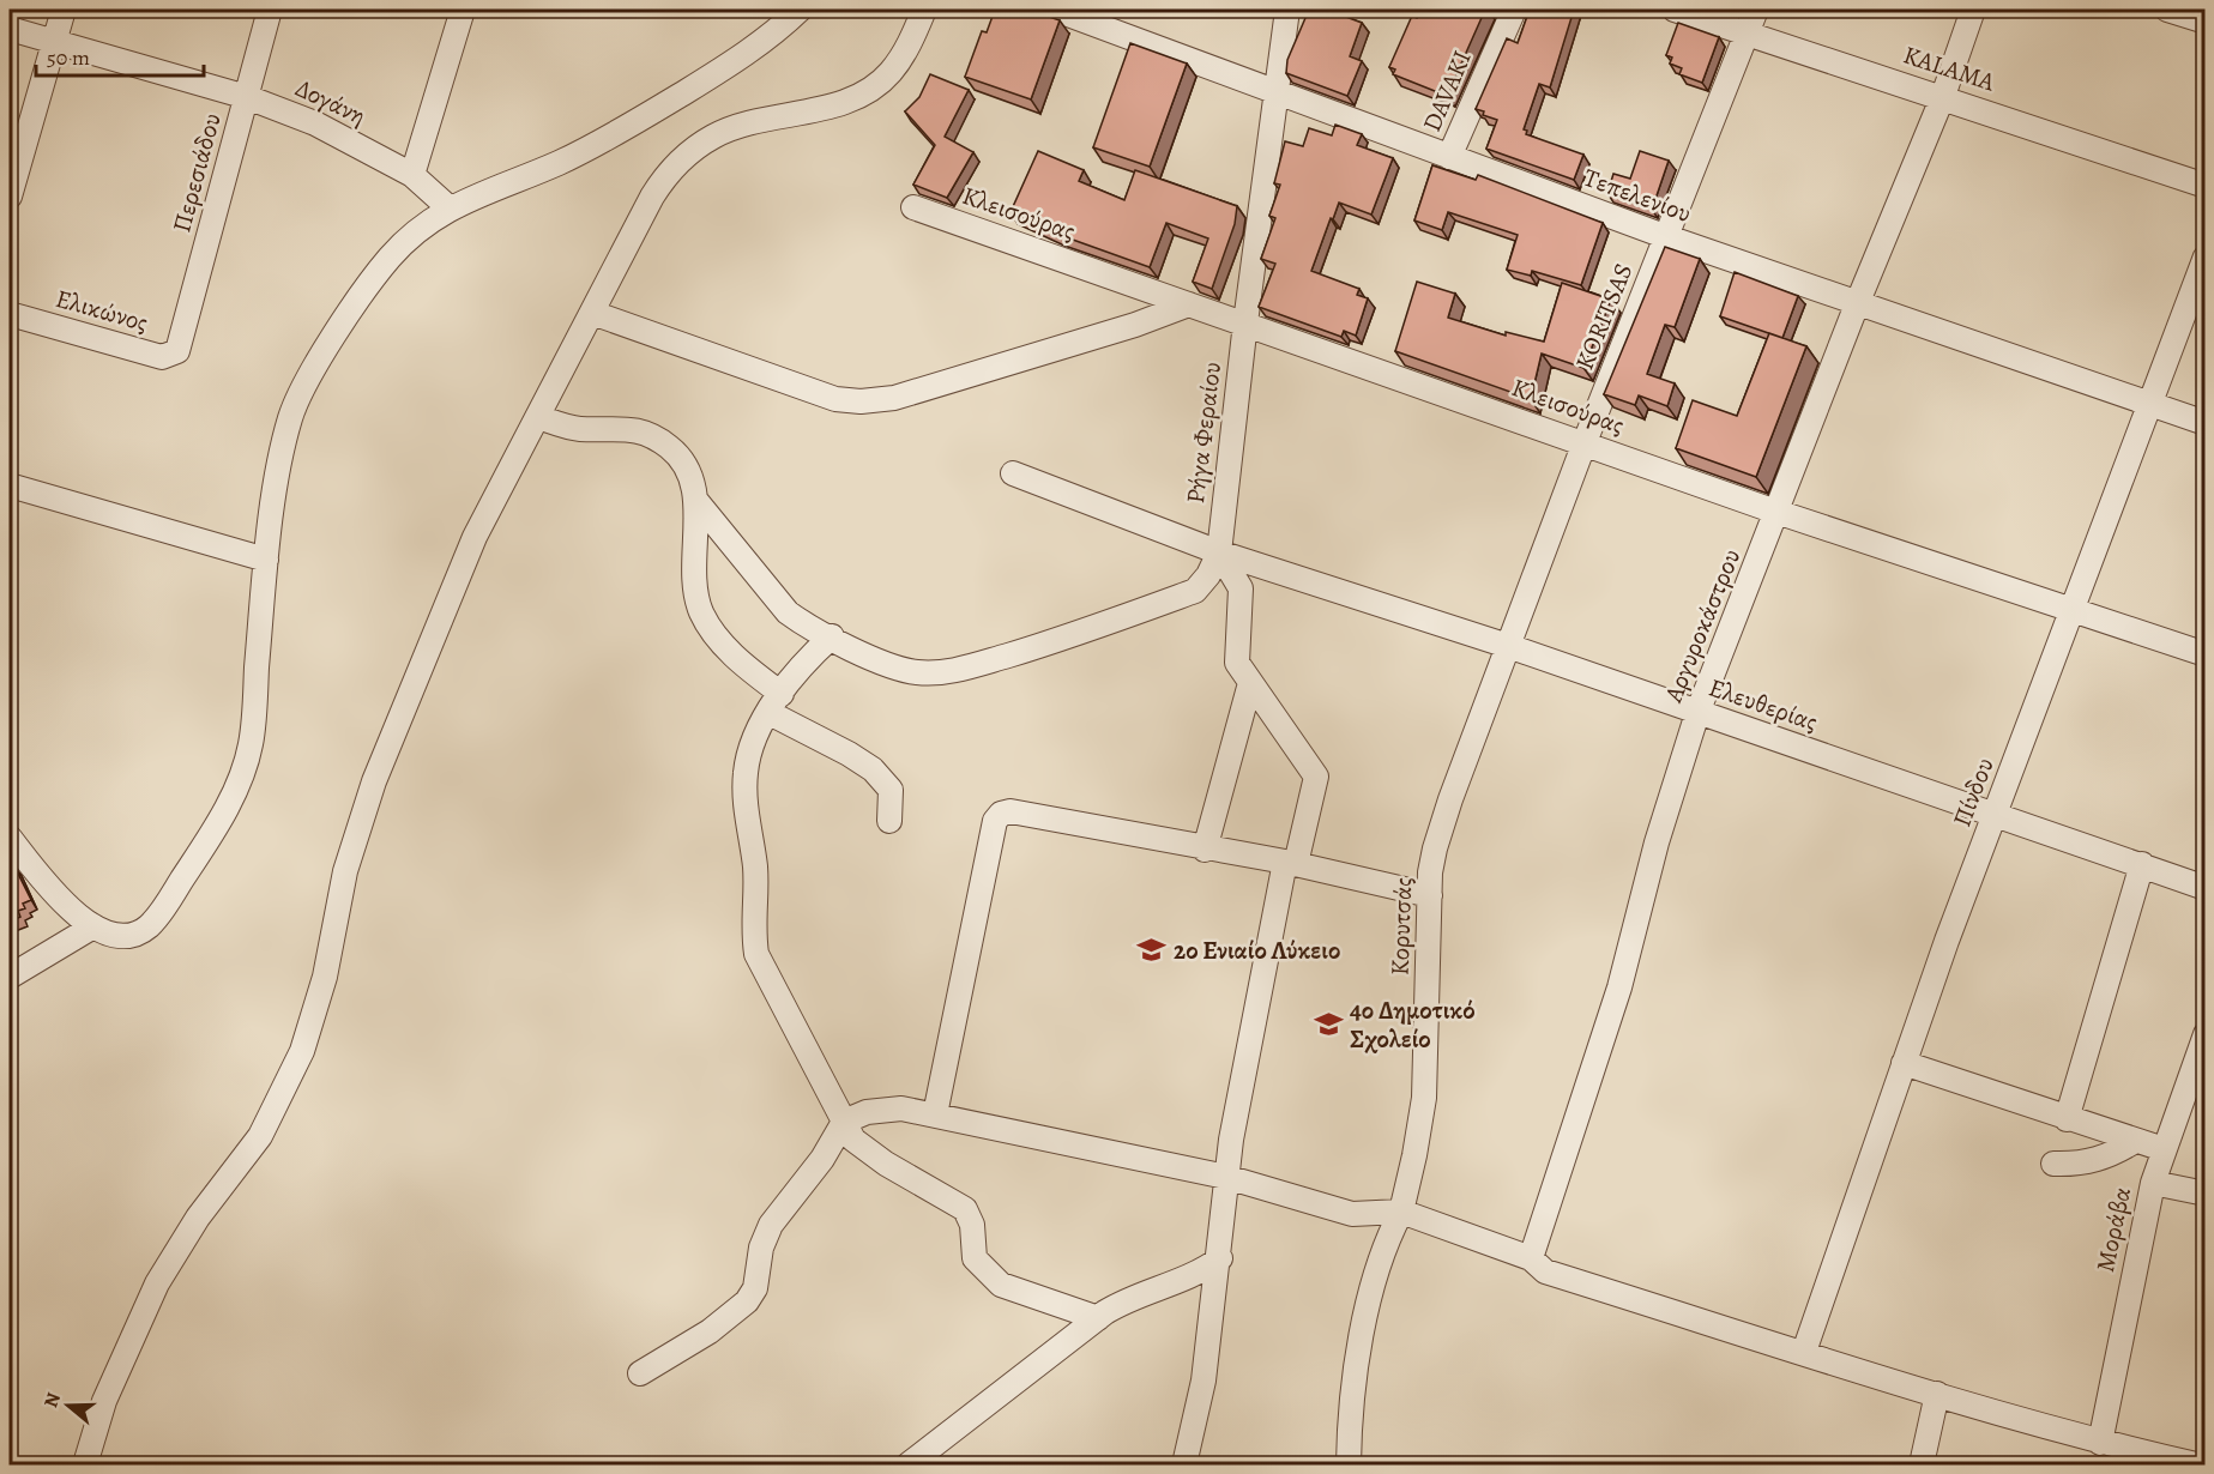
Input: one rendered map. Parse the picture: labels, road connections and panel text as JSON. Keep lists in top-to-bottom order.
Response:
{
  "streets": {
    "street": [
      "KALAMA",
      "DAVAKI",
      "Δογάνη",
      "Περεσιάδου",
      "Τεπελενίου",
      "Κλεισούρας",
      "Ελικώνος",
      "KORITSAS",
      "Ρήγα Φεραίου",
      "Αργυροκάστρου",
      "Ελευθερίας",
      "Πίνδου",
      "Κορυτσάς",
      "Μοράβα"
    ]
  },
  "crossings": [
    ["KALAMA", "KORITSAS"],
    ["KALAMA", "Αργυροκάστρου"],
    ["DAVAKI", "Τεπελενίου"],
    ["Δογάνη", "Περεσιάδου"],
    ["Περεσιάδου", "Ελικώνος"],
    ["Τεπελενίου", "KORITSAS"],
    ["Τεπελενίου", "Ρήγα Φεραίου"],
    ["Τεπελενίου", "Αργυροκάστρου"],
    ["Τεπελενίου", "Πίνδου"],
    ["Κλεισούρας", "KORITSAS"],
    ["Κλεισούρας", "Ρήγα Φεραίου"],
    ["Κλεισούρας", "Αργυροκάστρου"],
    ["Κλεισούρας", "Πίνδου"],
    ["KORITSAS", "Ελευθερίας"],
    ["KORITSAS", "Κορυτσάς"],
    ["Ρήγα Φεραίου", "Ελευθερίας"],
    ["Αργυροκάστρου", "Ελευθερίας"],
    ["Ελευθερίας", "Πίνδου"],
    ["Ελευθερίας", "Κορυτσάς"]
  ],
  "places": {
    "school or university": ["2ο Ενιαίο Λύκειο", "4ο Δημοτικό Σχολείο"]
  },
  "scale_bar": "50 m",
  "north": "left"
}
